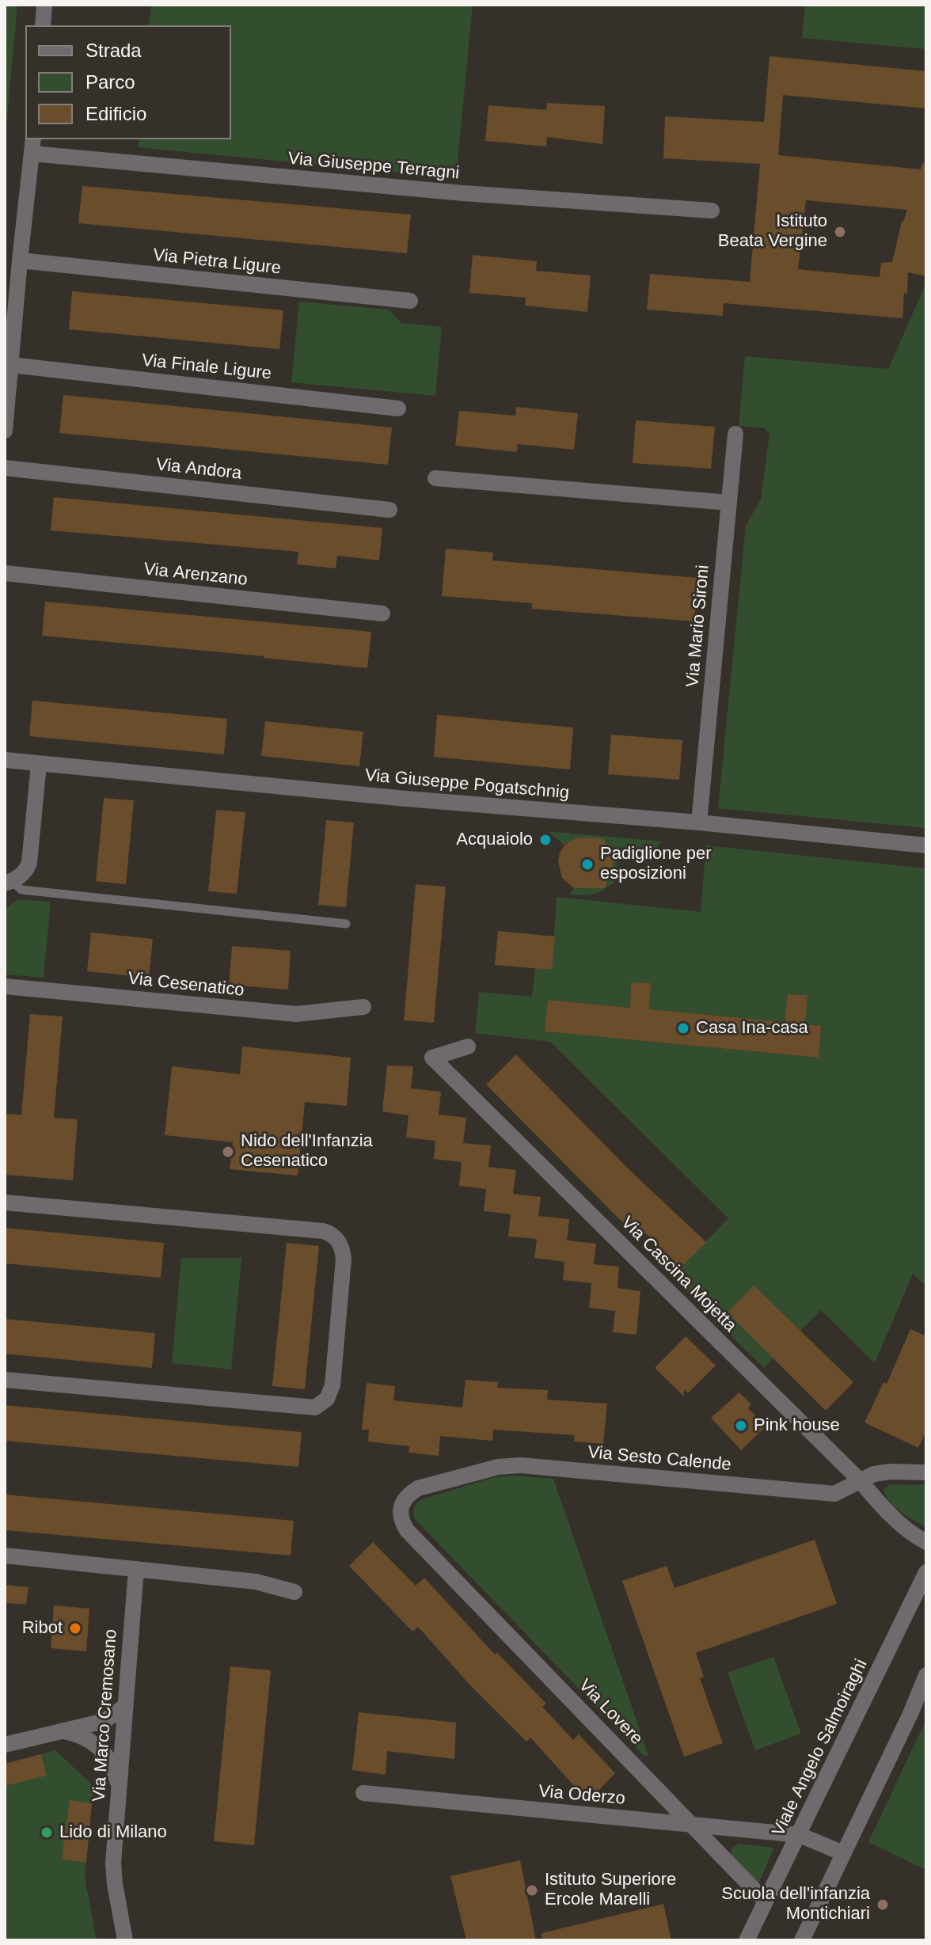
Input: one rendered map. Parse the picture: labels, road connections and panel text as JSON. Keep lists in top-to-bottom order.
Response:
{
  "streets": {
    "street": [
      "Via Giuseppe Terragni",
      "Via Pietra Ligure",
      "Via Finale Ligure",
      "Via Andora",
      "Via Arenzano",
      "Via Mario Sironi",
      "Via Giuseppe Pogatschnig",
      "Via Cesenatico",
      "Via Cascina Mojetta",
      "Via Sesto Calende",
      "Via Lovere",
      "Via Marco Cremosano",
      "Viale Angelo Salmoiraghi",
      "Via Oderzo"
    ]
  },
  "crossings": [
    ["Via Mario Sironi", "Via Giuseppe Pogatschnig"],
    ["Via Cascina Mojetta", "Via Sesto Calende"],
    ["Via Sesto Calende", "Via Lovere"],
    ["Via Lovere", "Via Oderzo"]
  ],
  "places": [
    "Istituto Beata Vergine",
    "Acquaiolo",
    "Padiglione per esposizioni",
    "Casa Ina-casa",
    "Nido dell'Infanzia Cesenatico",
    "Pink house",
    "Ribot",
    "Lido di Milano",
    "Istituto Superiore Ercole Marelli",
    "Scuola dell'infanzia Montichiari"
  ],
  "legend": ["Strada", "Parco", "Edificio"]
}
